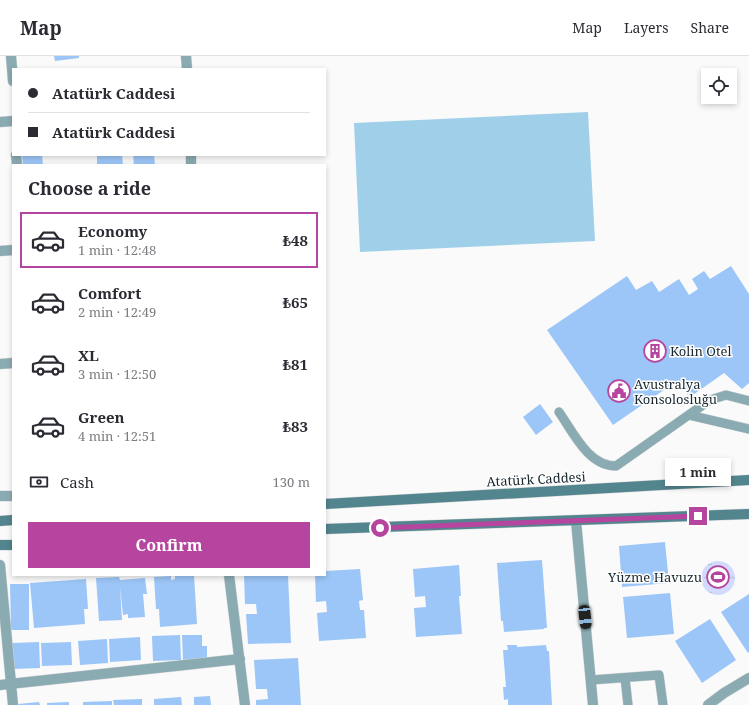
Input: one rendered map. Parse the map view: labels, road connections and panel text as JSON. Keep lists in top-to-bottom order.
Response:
{
  "streets": {
    "main road": ["Atatürk Caddesi"]
  },
  "places": {
    "building": ["Kolin Otel"],
    "public building": ["Avustralya Konsolosluğu"],
    "sports": ["Yüzme Havuzu"]
  },
  "page": {
    "header": "Map",
    "nav": ["Map", "Layers", "Share"],
    "banner": ["Atatürk Caddesi", "Atatürk Caddesi"],
    "heading": "Choose a ride",
    "list": [
      {
        "name": "Economy",
        "note": "1 min · 12:48",
        "value": "₺48"
      },
      {
        "name": "Comfort",
        "note": "2 min · 12:49",
        "value": "₺65"
      },
      {
        "name": "XL",
        "note": "3 min · 12:50",
        "value": "₺81"
      },
      {
        "name": "Green",
        "note": "4 min · 12:51",
        "value": "₺83"
      }
    ],
    "bubble": "1 min",
    "pay": ["Cash", "130 m"],
    "buttons": "Confirm"
  }
}
